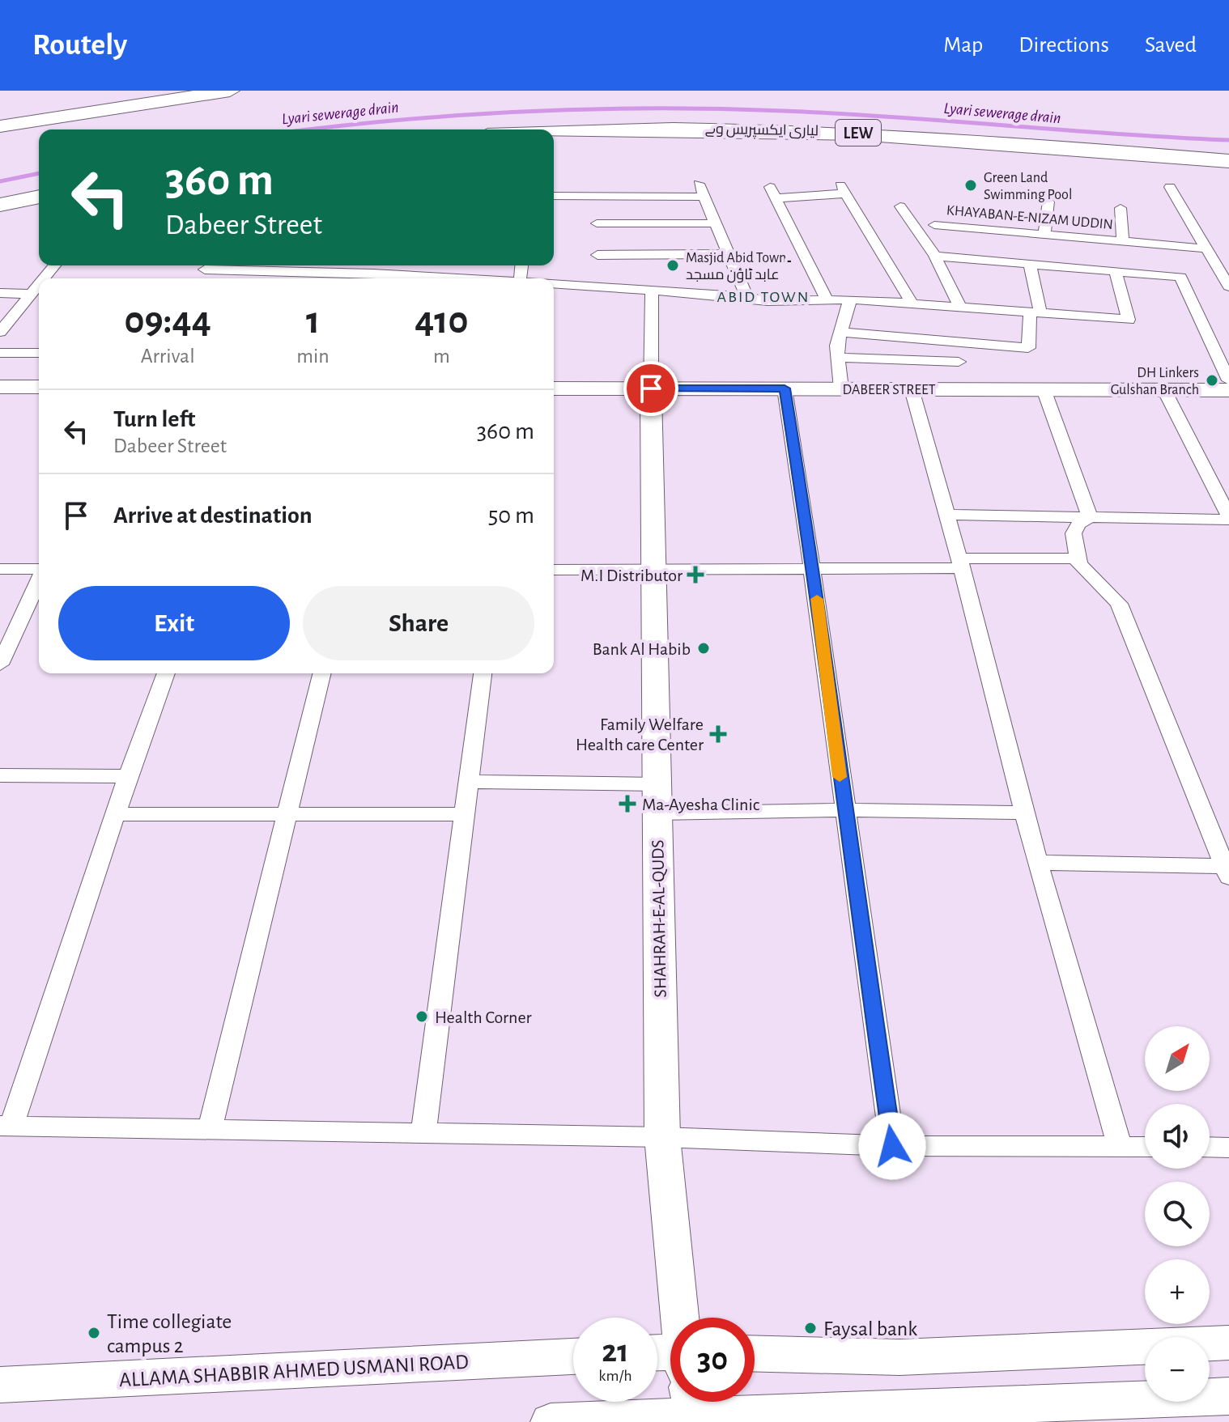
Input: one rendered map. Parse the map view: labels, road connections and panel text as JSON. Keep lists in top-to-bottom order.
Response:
{
  "streets": {
    "highway": ["لیاری ایکسپریس وے", "LEW"],
    "street": [
      "KHAYABAN-E-NIZAM UDDIN",
      "DABEER STREET",
      "SHAHRAH-E-AL-QUDS",
      "ALLAMA SHABBIR AHMED USMANI ROAD"
    ]
  },
  "crossings": [
    ["DABEER STREET", "SHAHRAH-E-AL-QUDS"]
  ],
  "districts": ["ABID TOWN"],
  "water": ["Lyari sewerage drain"],
  "places": {
    "other": [
      "Green Land Swimming Pool",
      "Masjid Abid Town۔ عابد ٹاؤن مسجد",
      "DH Linkers Gulshan Branch",
      "Bank Al Habib",
      "Health Corner",
      "Faysal bank",
      "Time collegiate campus 2"
    ],
    "health": ["M.I Distributor", "Family Welfare Health care Center", "Ma-Ayesha Clinic"]
  },
  "north": "top right",
  "page": {
    "header": "Routely",
    "nav": ["Map", "Directions", "Saved"],
    "turn": ["360 m", "Dabeer Street"],
    "eta": [
      "09:44",
      "Arrival",
      "1",
      "min",
      "410",
      "m"
    ],
    "list": [
      {
        "name": "Turn left",
        "note": "Dabeer Street",
        "value": "360 m"
      },
      {
        "name": "Arrive at destination",
        "value": "50 m"
      }
    ],
    "buttons": ["Exit", "Share"],
    "map_buttons": ["+", "−"],
    "speed": "21 km/h",
    "limit": "30"
  }
}
